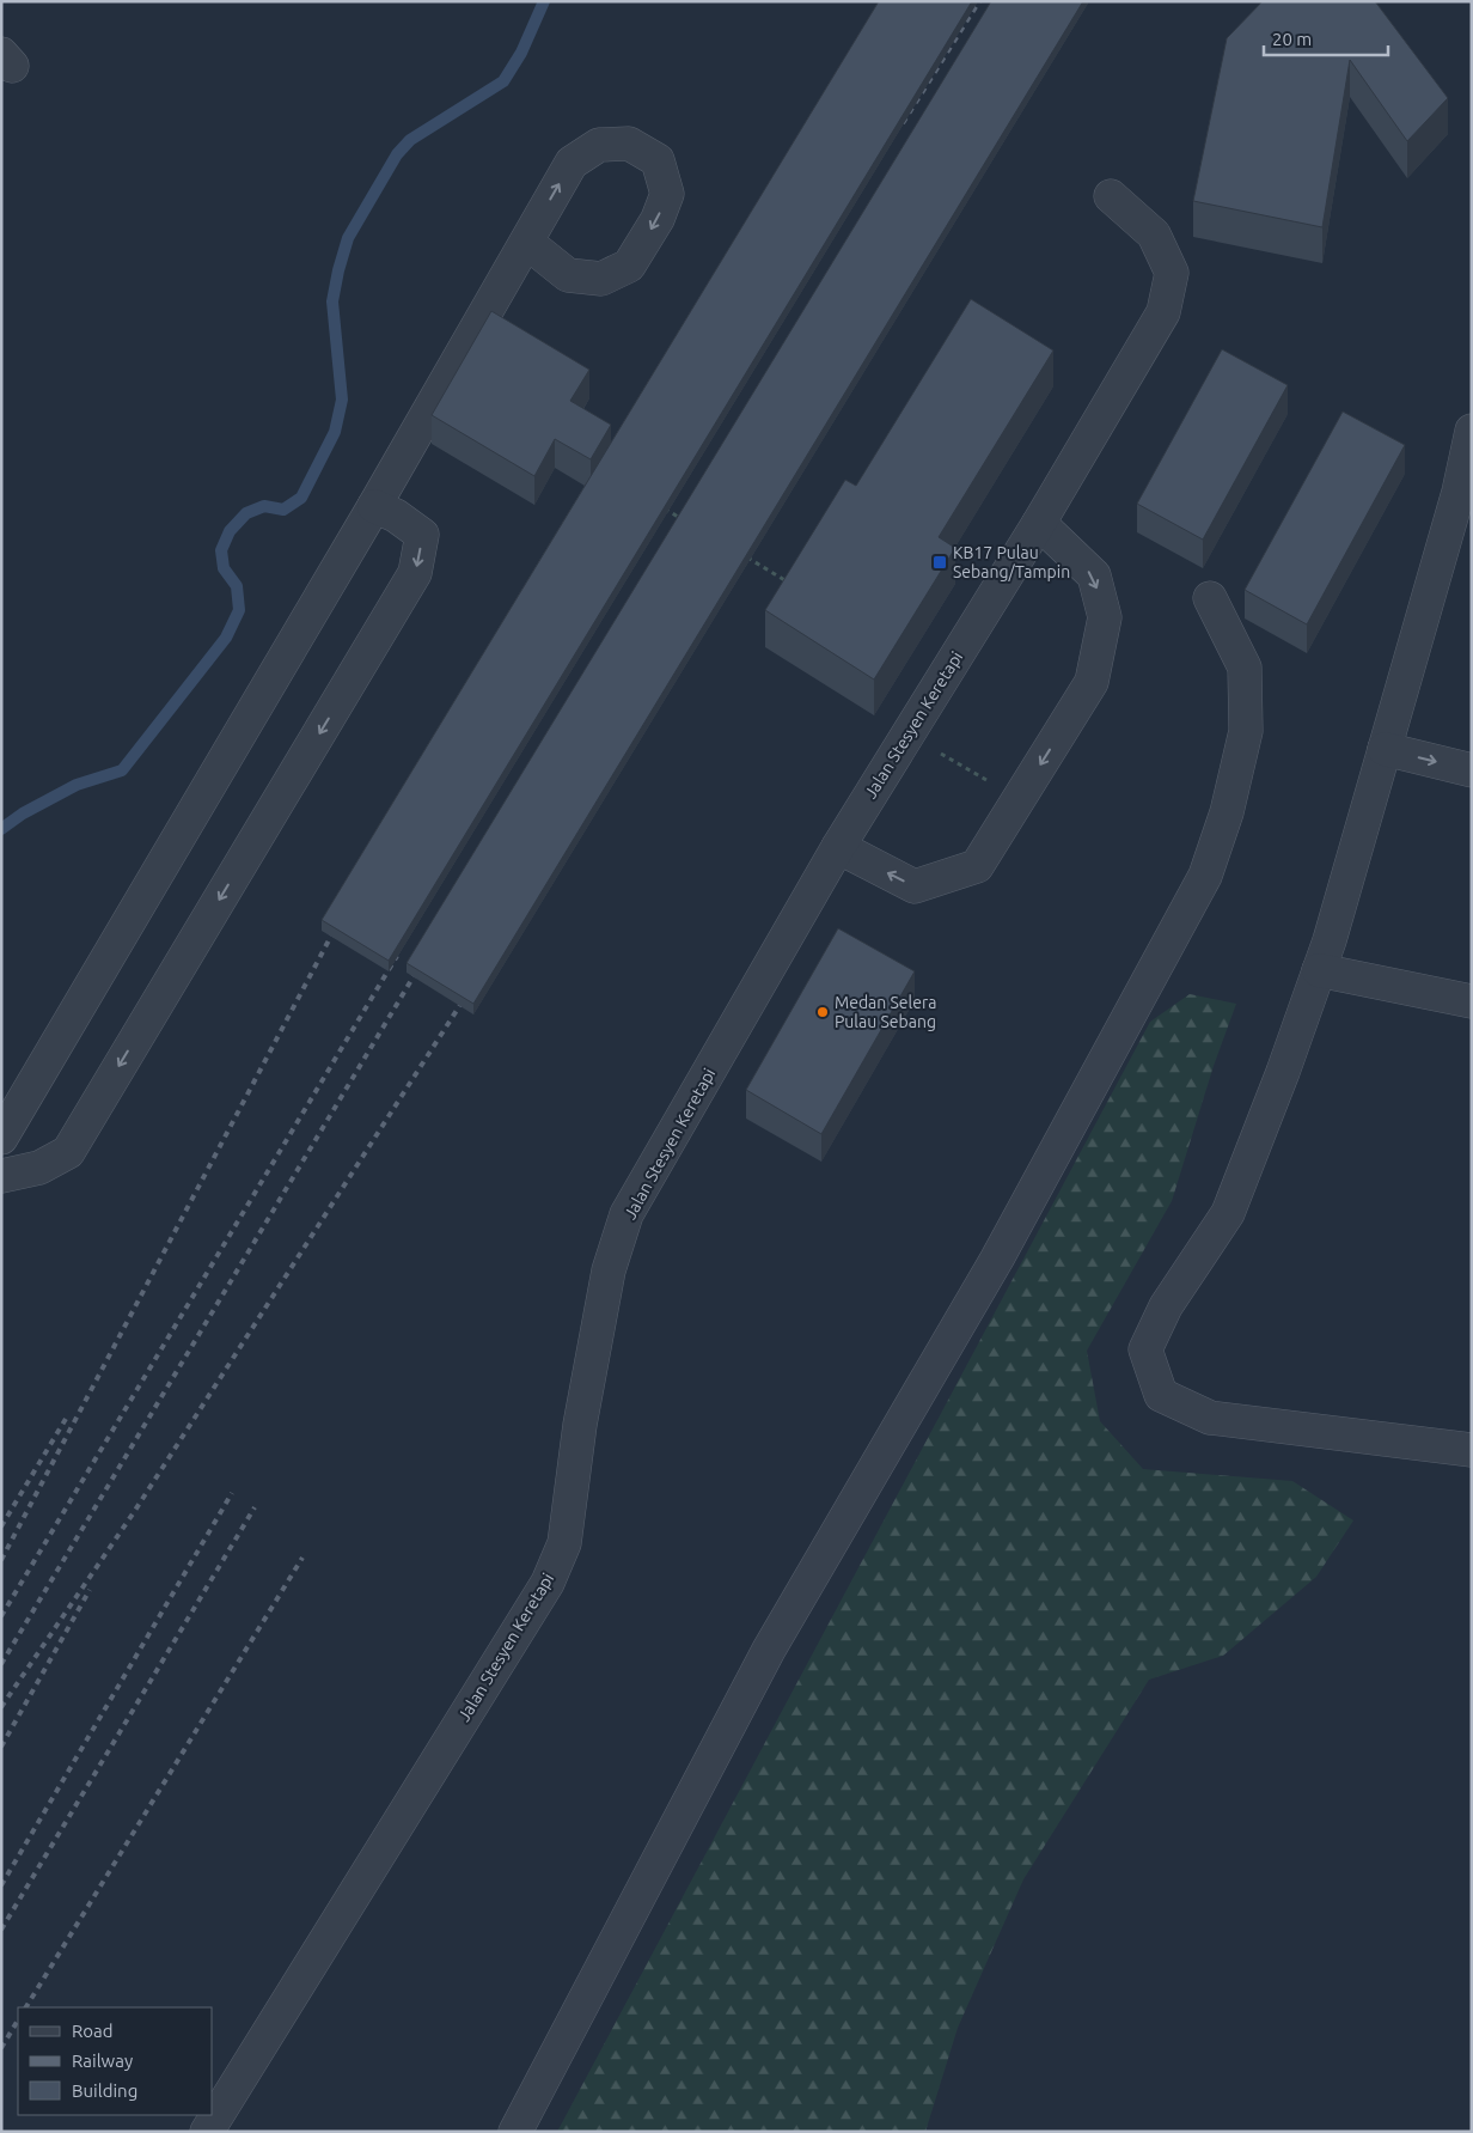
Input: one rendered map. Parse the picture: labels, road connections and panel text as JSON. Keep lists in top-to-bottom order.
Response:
{
  "streets": {
    "street": ["Jalan Stesyen Keretapi"]
  },
  "places": {
    "transit": ["KB17 Pulau Sebang/Tampin"],
    "other": ["Medan Selera Pulau Sebang"]
  },
  "legend": ["Road", "Railway", "Building"],
  "scale_bar": "20 m"
}
